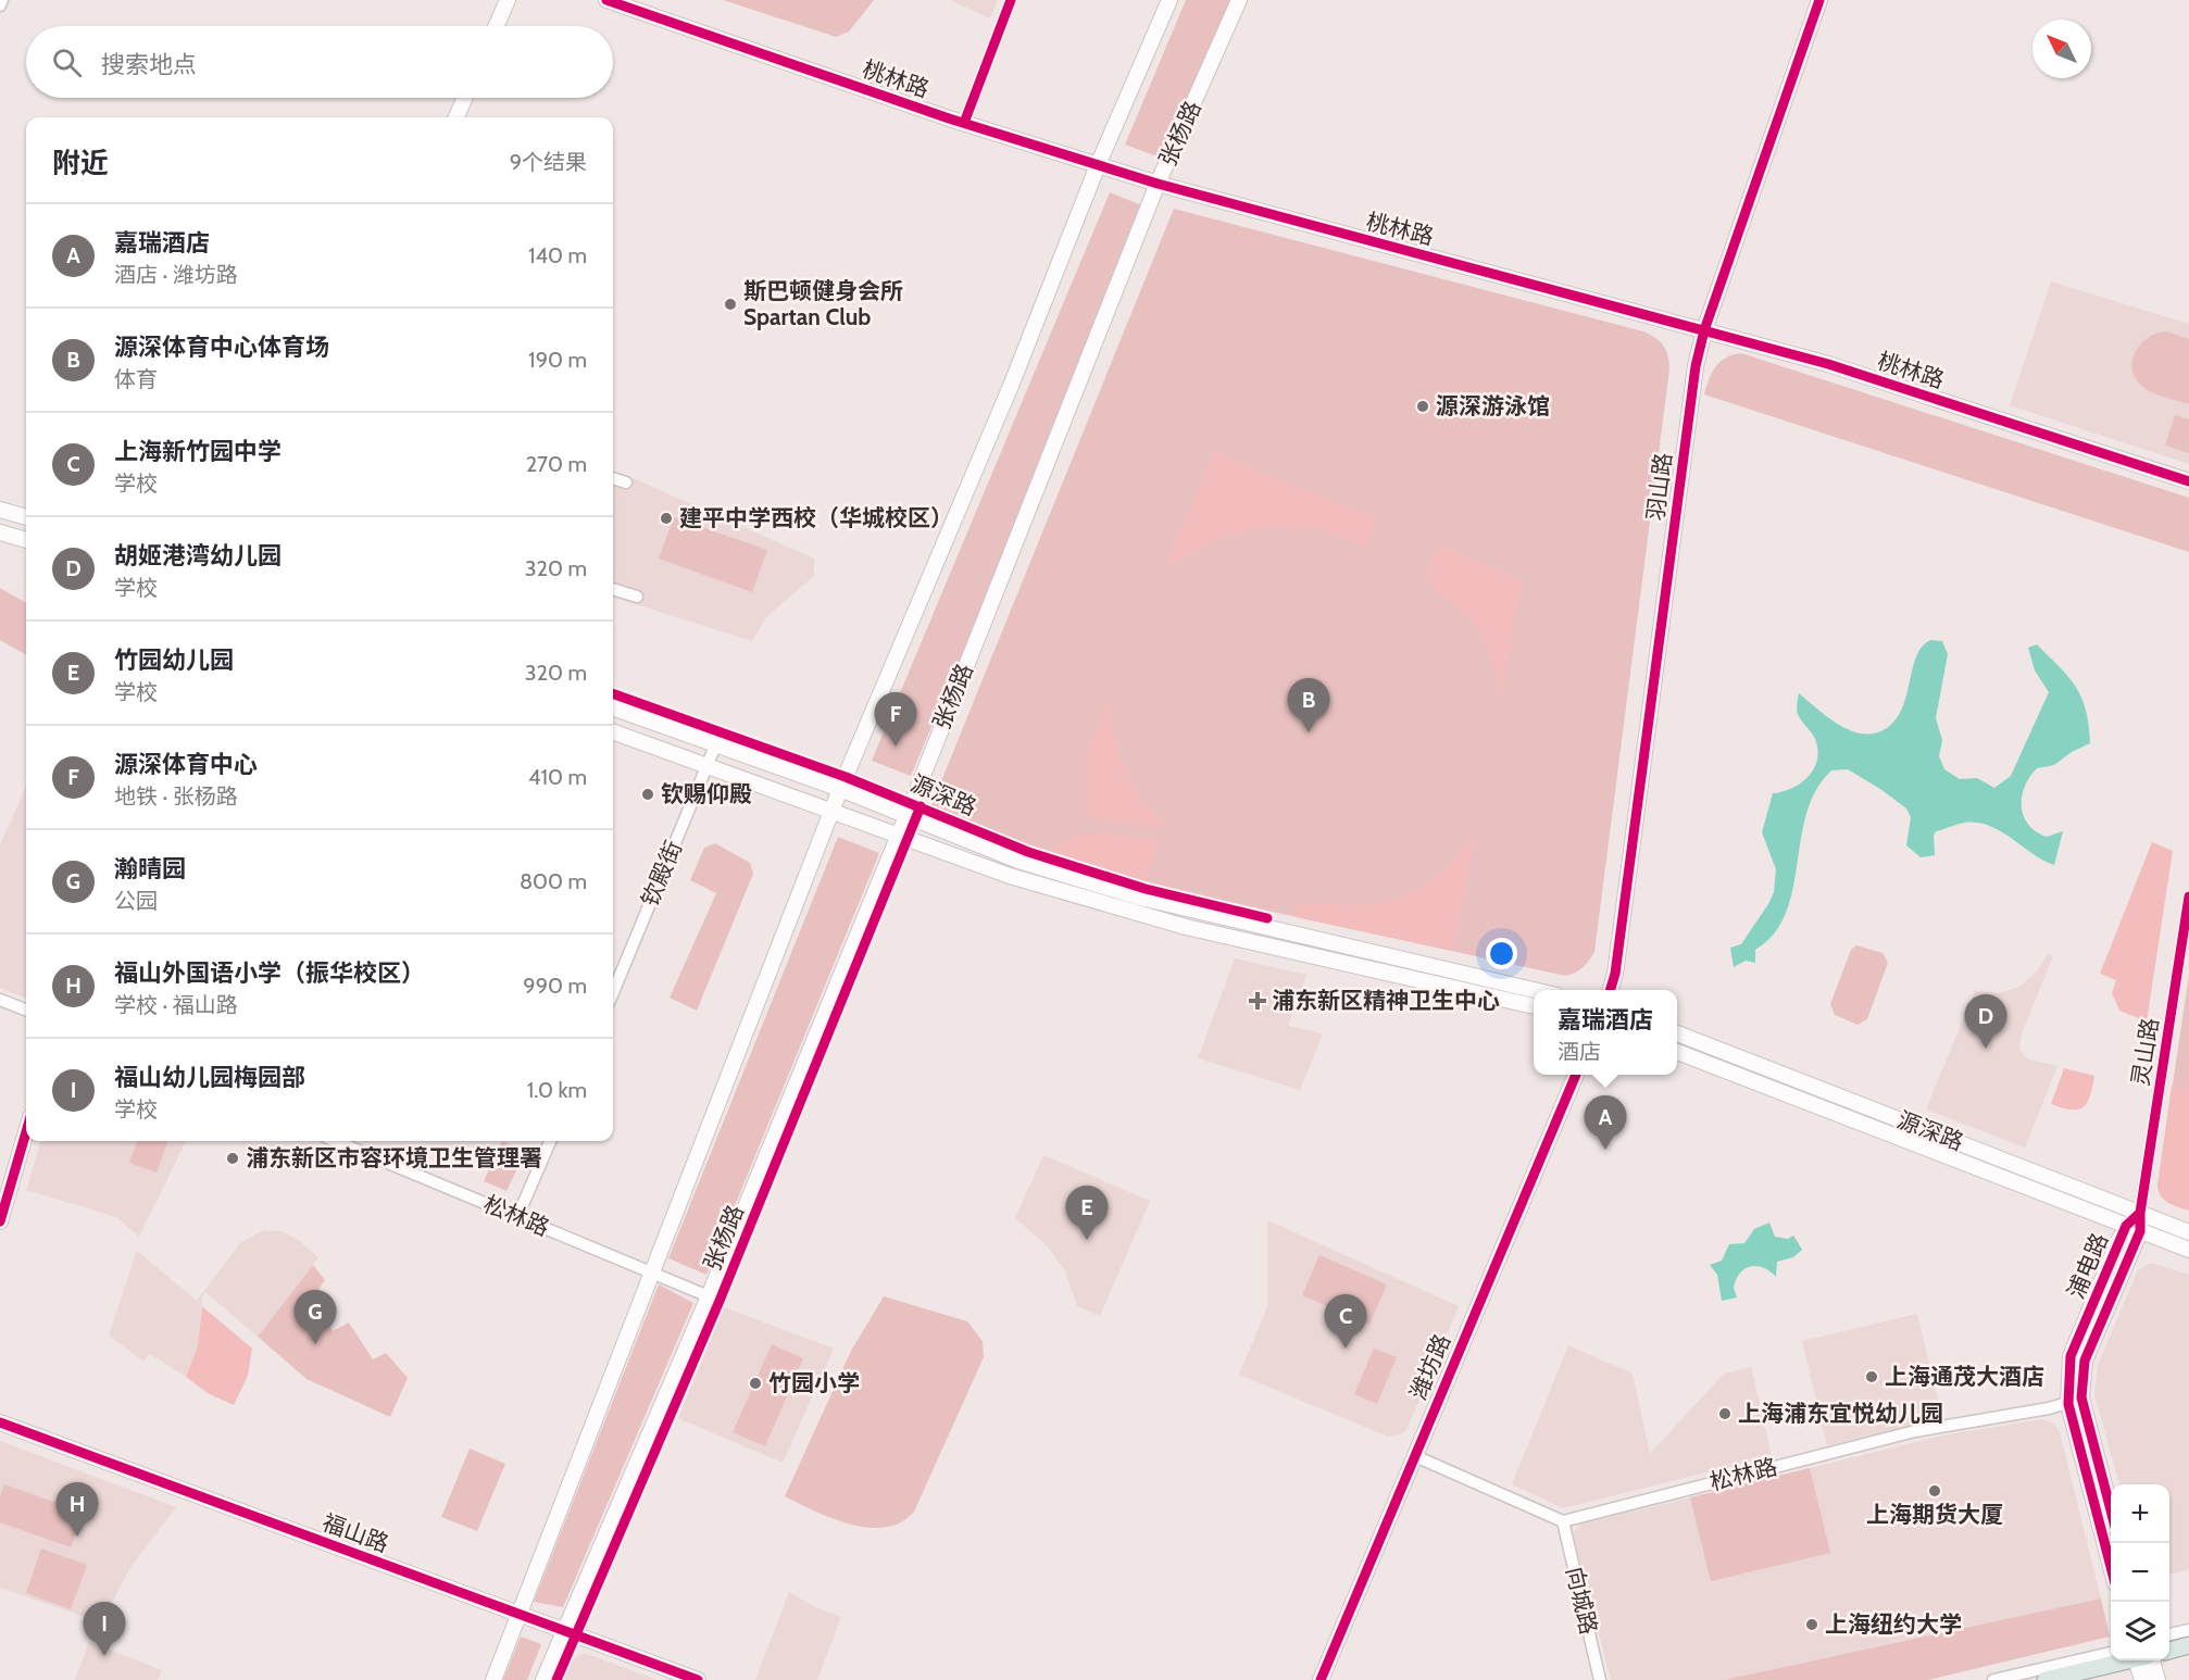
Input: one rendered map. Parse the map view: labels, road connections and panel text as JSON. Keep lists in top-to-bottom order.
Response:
{
  "streets": {
    "main road": [
      "桃林路",
      "张杨路",
      "羽山路",
      "源深路",
      "浦电路",
      "潍坊路",
      "福山路"
    ],
    "street": [
      "钦殿街",
      "灵山路",
      "松林路",
      "向城路"
    ]
  },
  "crossings": [
    ["桃林路", "张杨路"],
    ["桃林路", "羽山路"],
    ["张杨路", "源深路"],
    ["张杨路", "松林路"],
    ["张杨路", "福山路"],
    ["源深路", "钦殿街"],
    ["源深路", "灵山路"],
    ["源深路", "浦电路"],
    ["灵山路", "浦电路"],
    ["松林路", "浦电路"],
    ["松林路", "向城路"]
  ],
  "places": {
    "other": [
      "斯巴顿健身会所 Spartan Club",
      "源深游泳馆",
      "建平中学西校（华城校区）",
      "钦赐仰殿",
      "浦东新区市容环境卫生管理署",
      "上海通茂大酒店",
      "竹园小学",
      "上海浦东宜悦幼儿园",
      "上海期货大厦",
      "上海纽约大学"
    ],
    "health": ["浦东新区精神卫生中心"]
  },
  "north": "top left",
  "page": {
    "search": "搜索地点",
    "heading": ["附近", "9个结果"],
    "list": [
      {
        "mark": "A",
        "name": "嘉瑞酒店",
        "note": "酒店 · 潍坊路",
        "value": "140 m"
      },
      {
        "mark": "B",
        "name": "源深体育中心体育场",
        "note": "体育",
        "value": "190 m"
      },
      {
        "mark": "C",
        "name": "上海新竹园中学",
        "note": "学校",
        "value": "270 m"
      },
      {
        "mark": "D",
        "name": "胡姬港湾幼儿园",
        "note": "学校",
        "value": "320 m"
      },
      {
        "mark": "E",
        "name": "竹园幼儿园",
        "note": "学校",
        "value": "320 m"
      },
      {
        "mark": "F",
        "name": "源深体育中心",
        "note": "地铁 · 张杨路",
        "value": "410 m"
      },
      {
        "mark": "G",
        "name": "瀚晴园",
        "note": "公园",
        "value": "800 m"
      },
      {
        "mark": "H",
        "name": "福山外国语小学（振华校区）",
        "note": "学校 · 福山路",
        "value": "990 m"
      },
      {
        "mark": "I",
        "name": "福山幼儿园梅园部",
        "note": "学校",
        "value": "1.0 km"
      }
    ],
    "pins": [
      "B",
      "F",
      "D",
      "A",
      "E",
      "G",
      "C",
      "H",
      "I"
    ],
    "popup": ["嘉瑞酒店", "酒店"],
    "map_buttons": ["+", "−"]
  }
}
